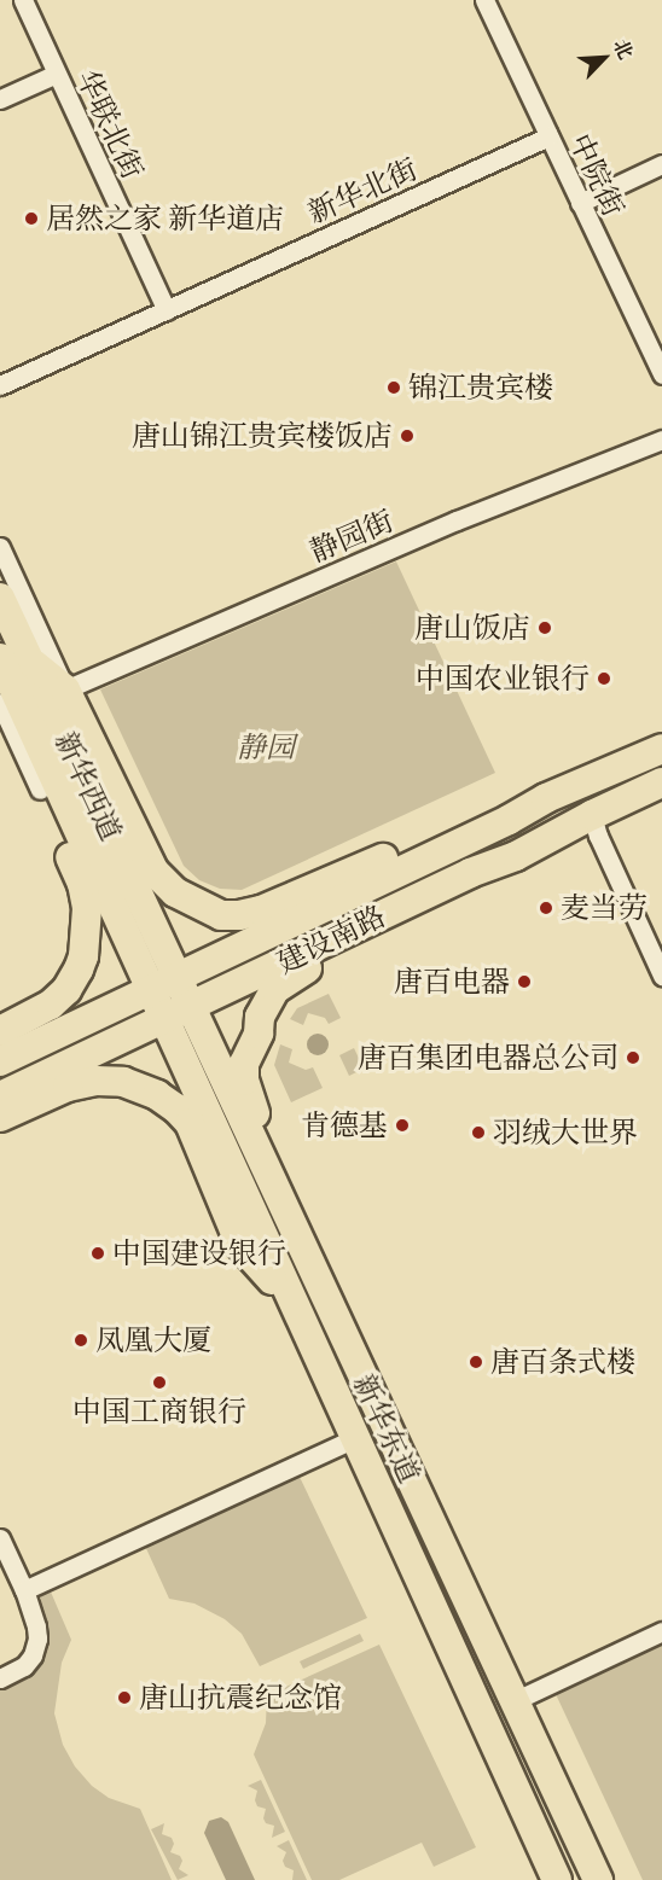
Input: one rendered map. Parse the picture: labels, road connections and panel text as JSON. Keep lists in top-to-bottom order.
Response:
{
  "streets": {
    "main road": ["新华西道", "建设南路", "新华东道"],
    "street": [
      "华联北街",
      "中院街",
      "新华北街",
      "静园街"
    ]
  },
  "crossings": [
    ["华联北街", "新华北街"],
    ["中院街", "新华北街"],
    ["新华西道", "建设南路"],
    ["新华西道", "新华东道"],
    ["建设南路", "新华东道"]
  ],
  "parks": ["静园"],
  "places": [
    "居然之家 新华道店",
    "锦江贵宾楼",
    "唐山锦江贵宾楼饭店",
    "唐山饭店",
    "中国农业银行",
    "麦当劳",
    "唐百电器",
    "唐百集团电器总公司",
    "肯德基",
    "羽绒大世界",
    "中国建设银行",
    "凤凰大厦",
    "唐百条式楼",
    "中国工商银行",
    "唐山抗震纪念馆"
  ],
  "north": "top right"
}
